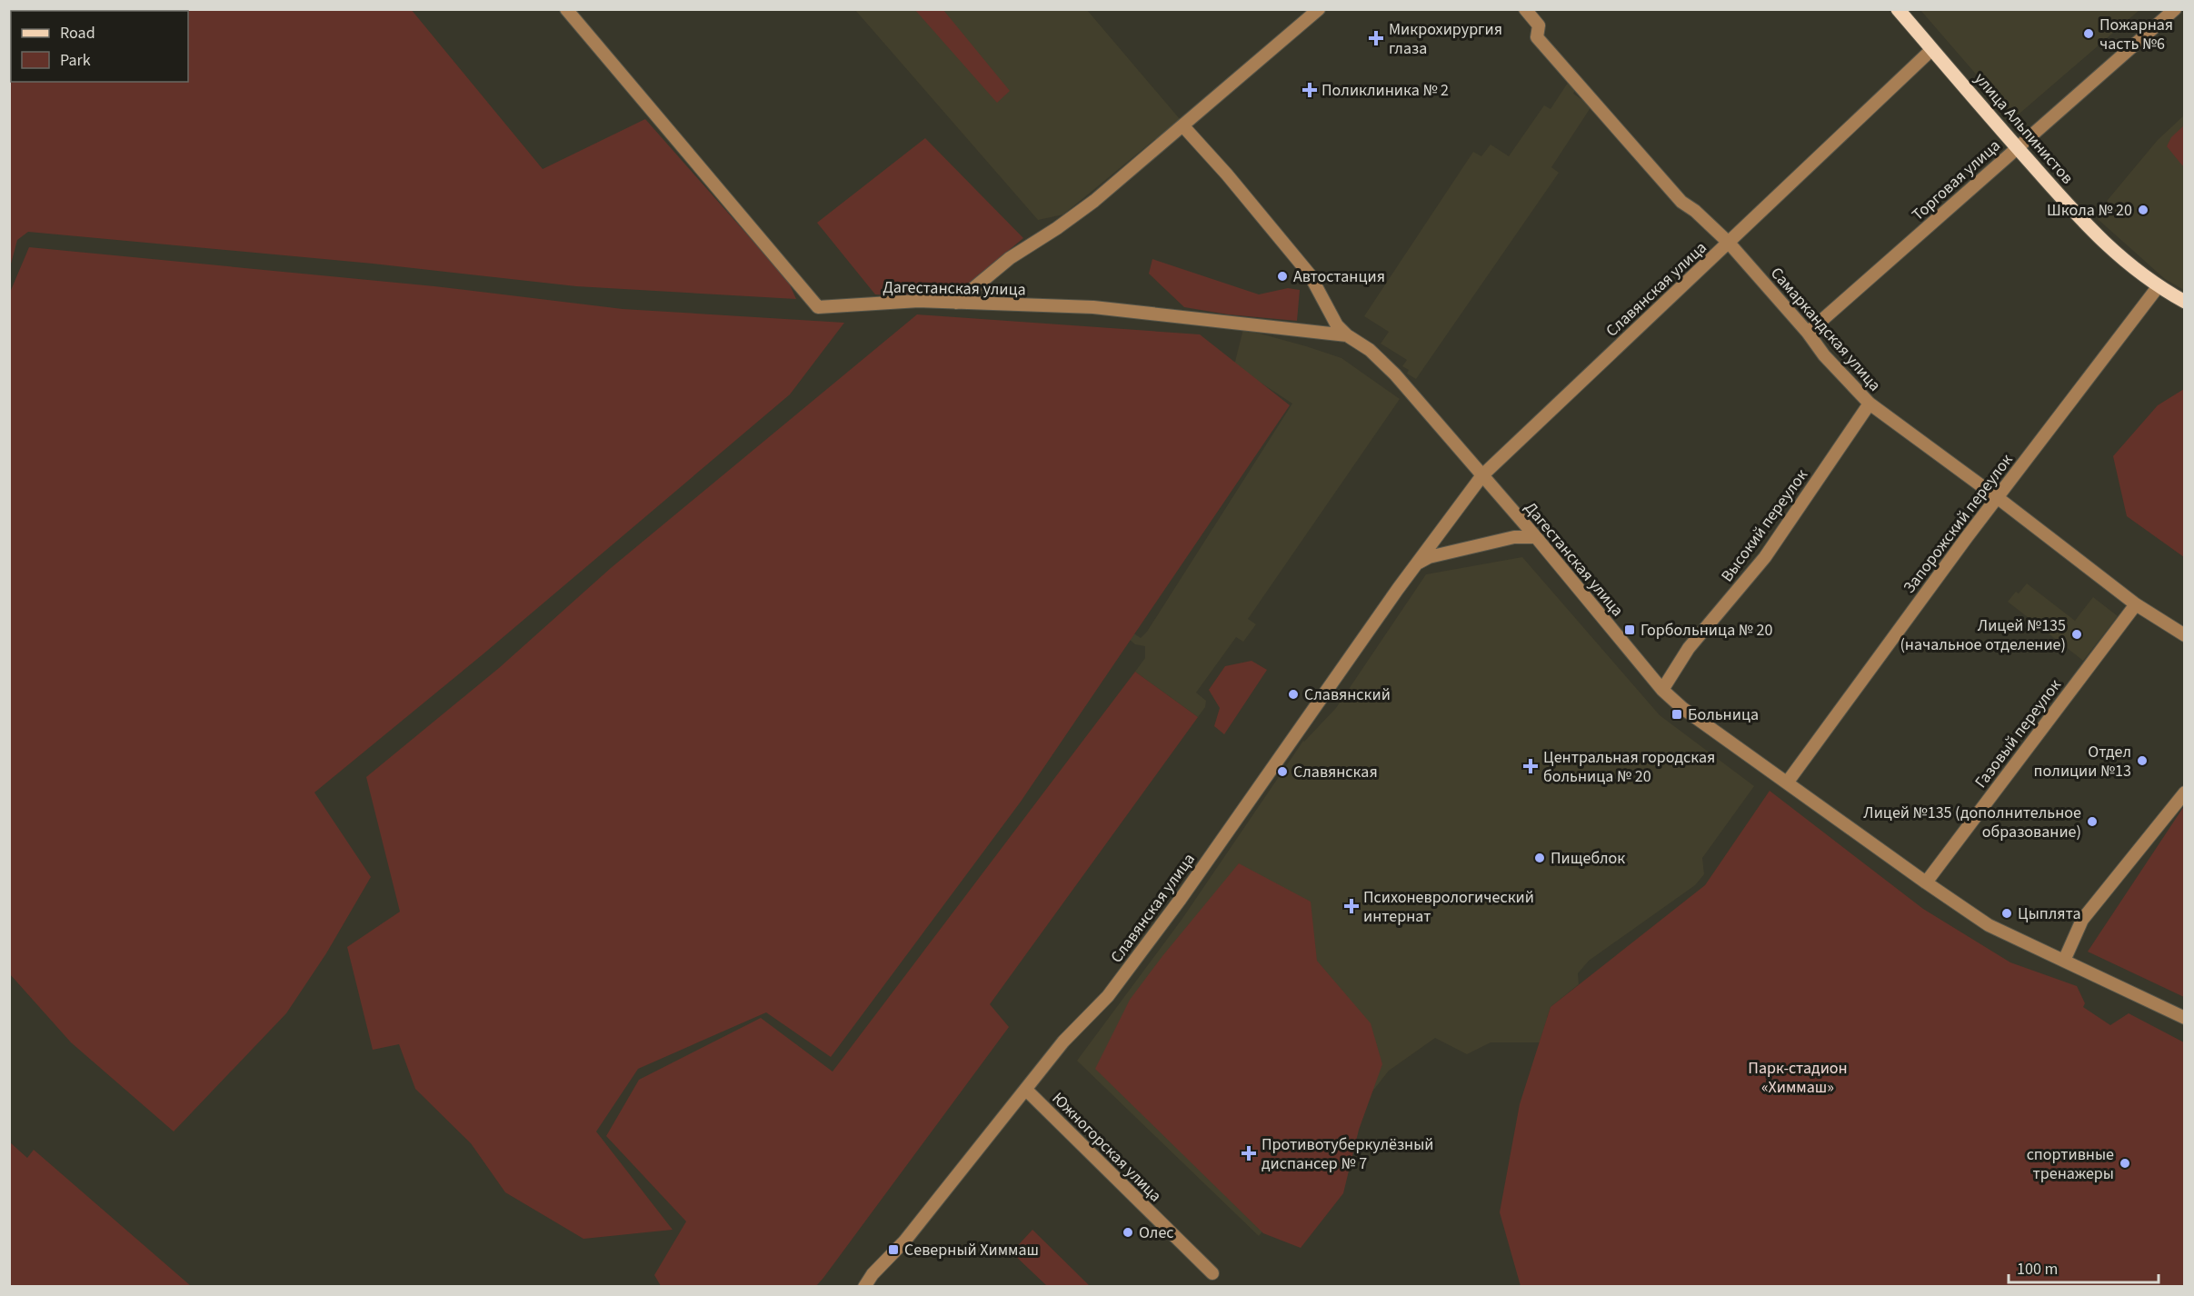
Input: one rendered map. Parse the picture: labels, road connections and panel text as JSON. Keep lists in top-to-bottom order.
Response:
{
  "streets": {
    "main road": ["улица Альпинистов"],
    "street": [
      "Торговая улица",
      "Дагестанская улица",
      "Славянская улица",
      "Самаркандская улица",
      "Запорожский переулок",
      "Высокий переулок",
      "Газовый переулок",
      "Южногорская улица"
    ]
  },
  "crossings": [
    ["улица Альпинистов", "Торговая улица"],
    ["улица Альпинистов", "Славянская улица"],
    ["улица Альпинистов", "Запорожский переулок"],
    ["Торговая улица", "Самаркандская улица"],
    ["Дагестанская улица", "Славянская улица"],
    ["Дагестанская улица", "Запорожский переулок"],
    ["Дагестанская улица", "Высокий переулок"],
    ["Дагестанская улица", "Газовый переулок"],
    ["Славянская улица", "Самаркандская улица"],
    ["Славянская улица", "Южногорская улица"],
    ["Самаркандская улица", "Запорожский переулок"],
    ["Самаркандская улица", "Высокий переулок"],
    ["Самаркандская улица", "Газовый переулок"]
  ],
  "parks": ["Парк-стадион «Химмаш»"],
  "places": {
    "other": [
      "Пожарная часть №6",
      "Школа № 20",
      "Автостанция",
      "Лицей №135 (начальное отделение)",
      "Славянский",
      "Отдел полиции №13",
      "Славянская",
      "Лицей №135 (дополнительное образование)",
      "Пищеблок",
      "Цыплята",
      "спортивные тренажеры",
      "Олес"
    ],
    "health": [
      "Микрохирургия глаза",
      "Поликлиника № 2",
      "Центральная городская больница № 20",
      "Психоневрологический интернат",
      "Противотуберкулёзный диспансер № 7"
    ],
    "transit": ["Горбольница № 20", "Больница", "Северный Химмаш"]
  },
  "legend": ["Road", "Park"],
  "scale_bar": "100 m"
}
